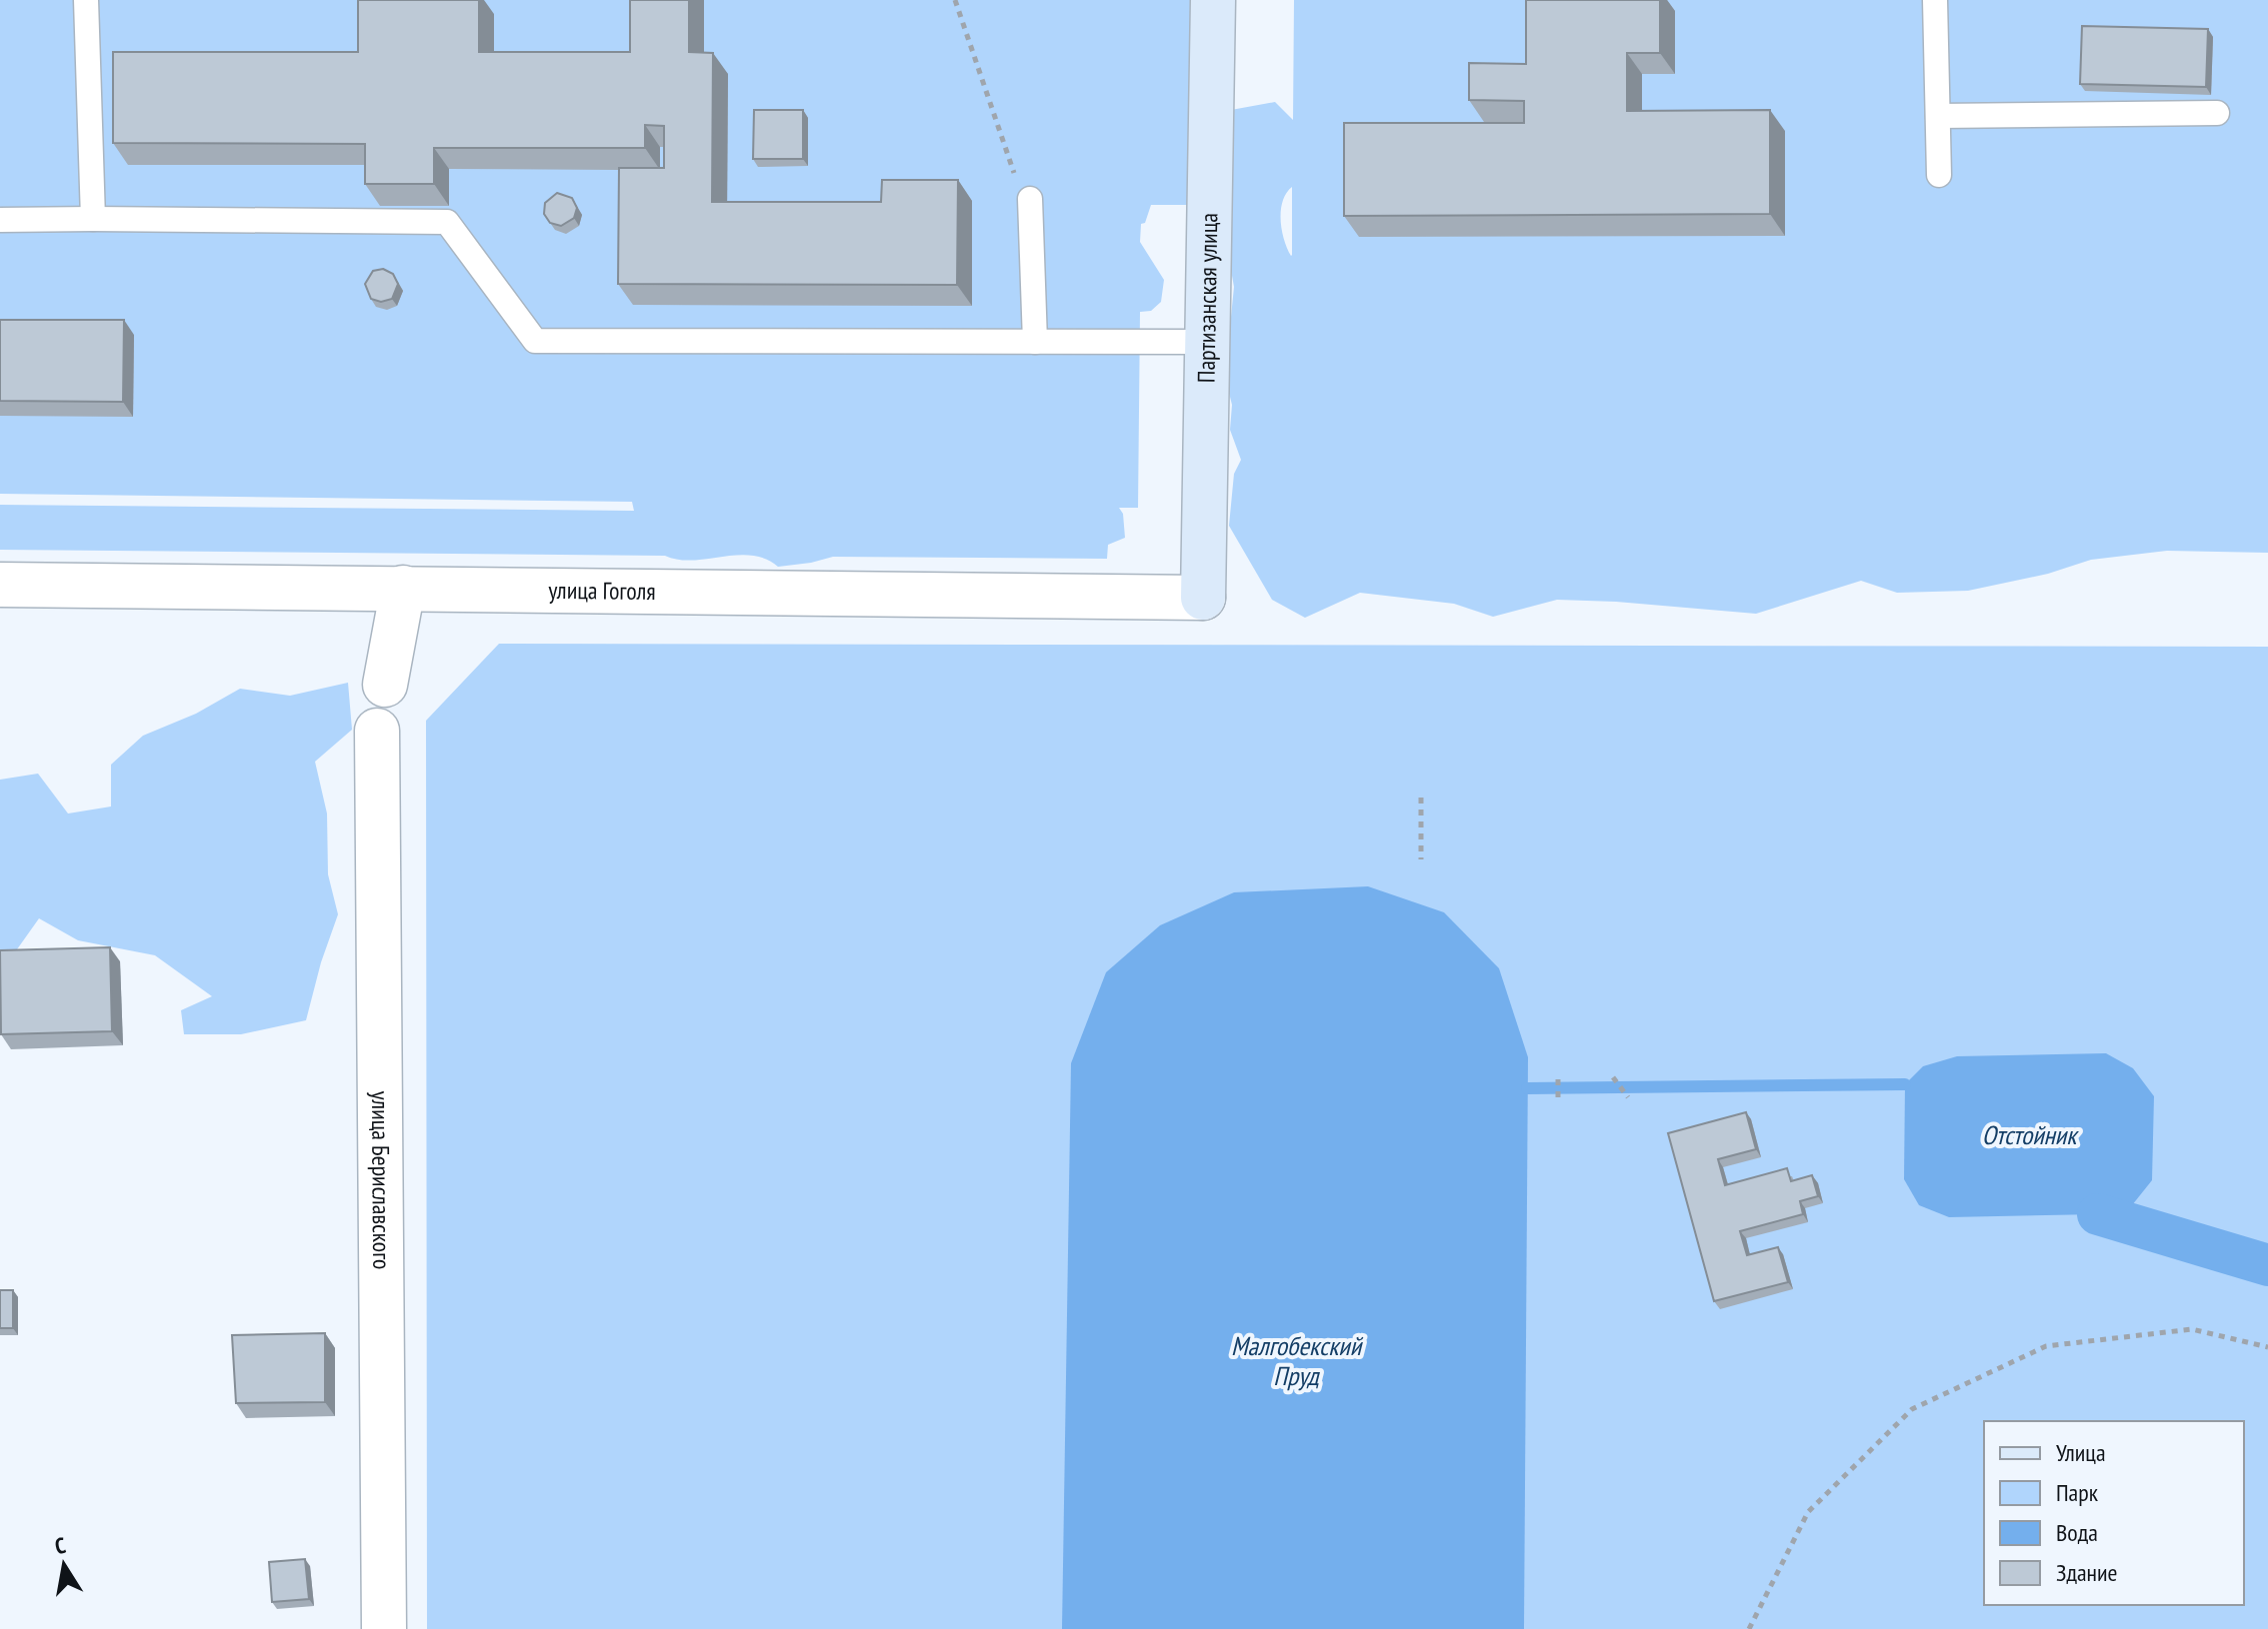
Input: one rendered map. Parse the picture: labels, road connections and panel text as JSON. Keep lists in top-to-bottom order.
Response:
{
  "streets": {
    "street": ["Партизанская улица", "улица Гоголя", "улица Бериславского"]
  },
  "crossings": [
    ["Партизанская улица", "улица Гоголя"]
  ],
  "water": ["Отстойник", "Малгобекский Пруд"],
  "legend": [
    "Улица",
    "Парк",
    "Вода",
    "Здание"
  ],
  "north": "top"
}
